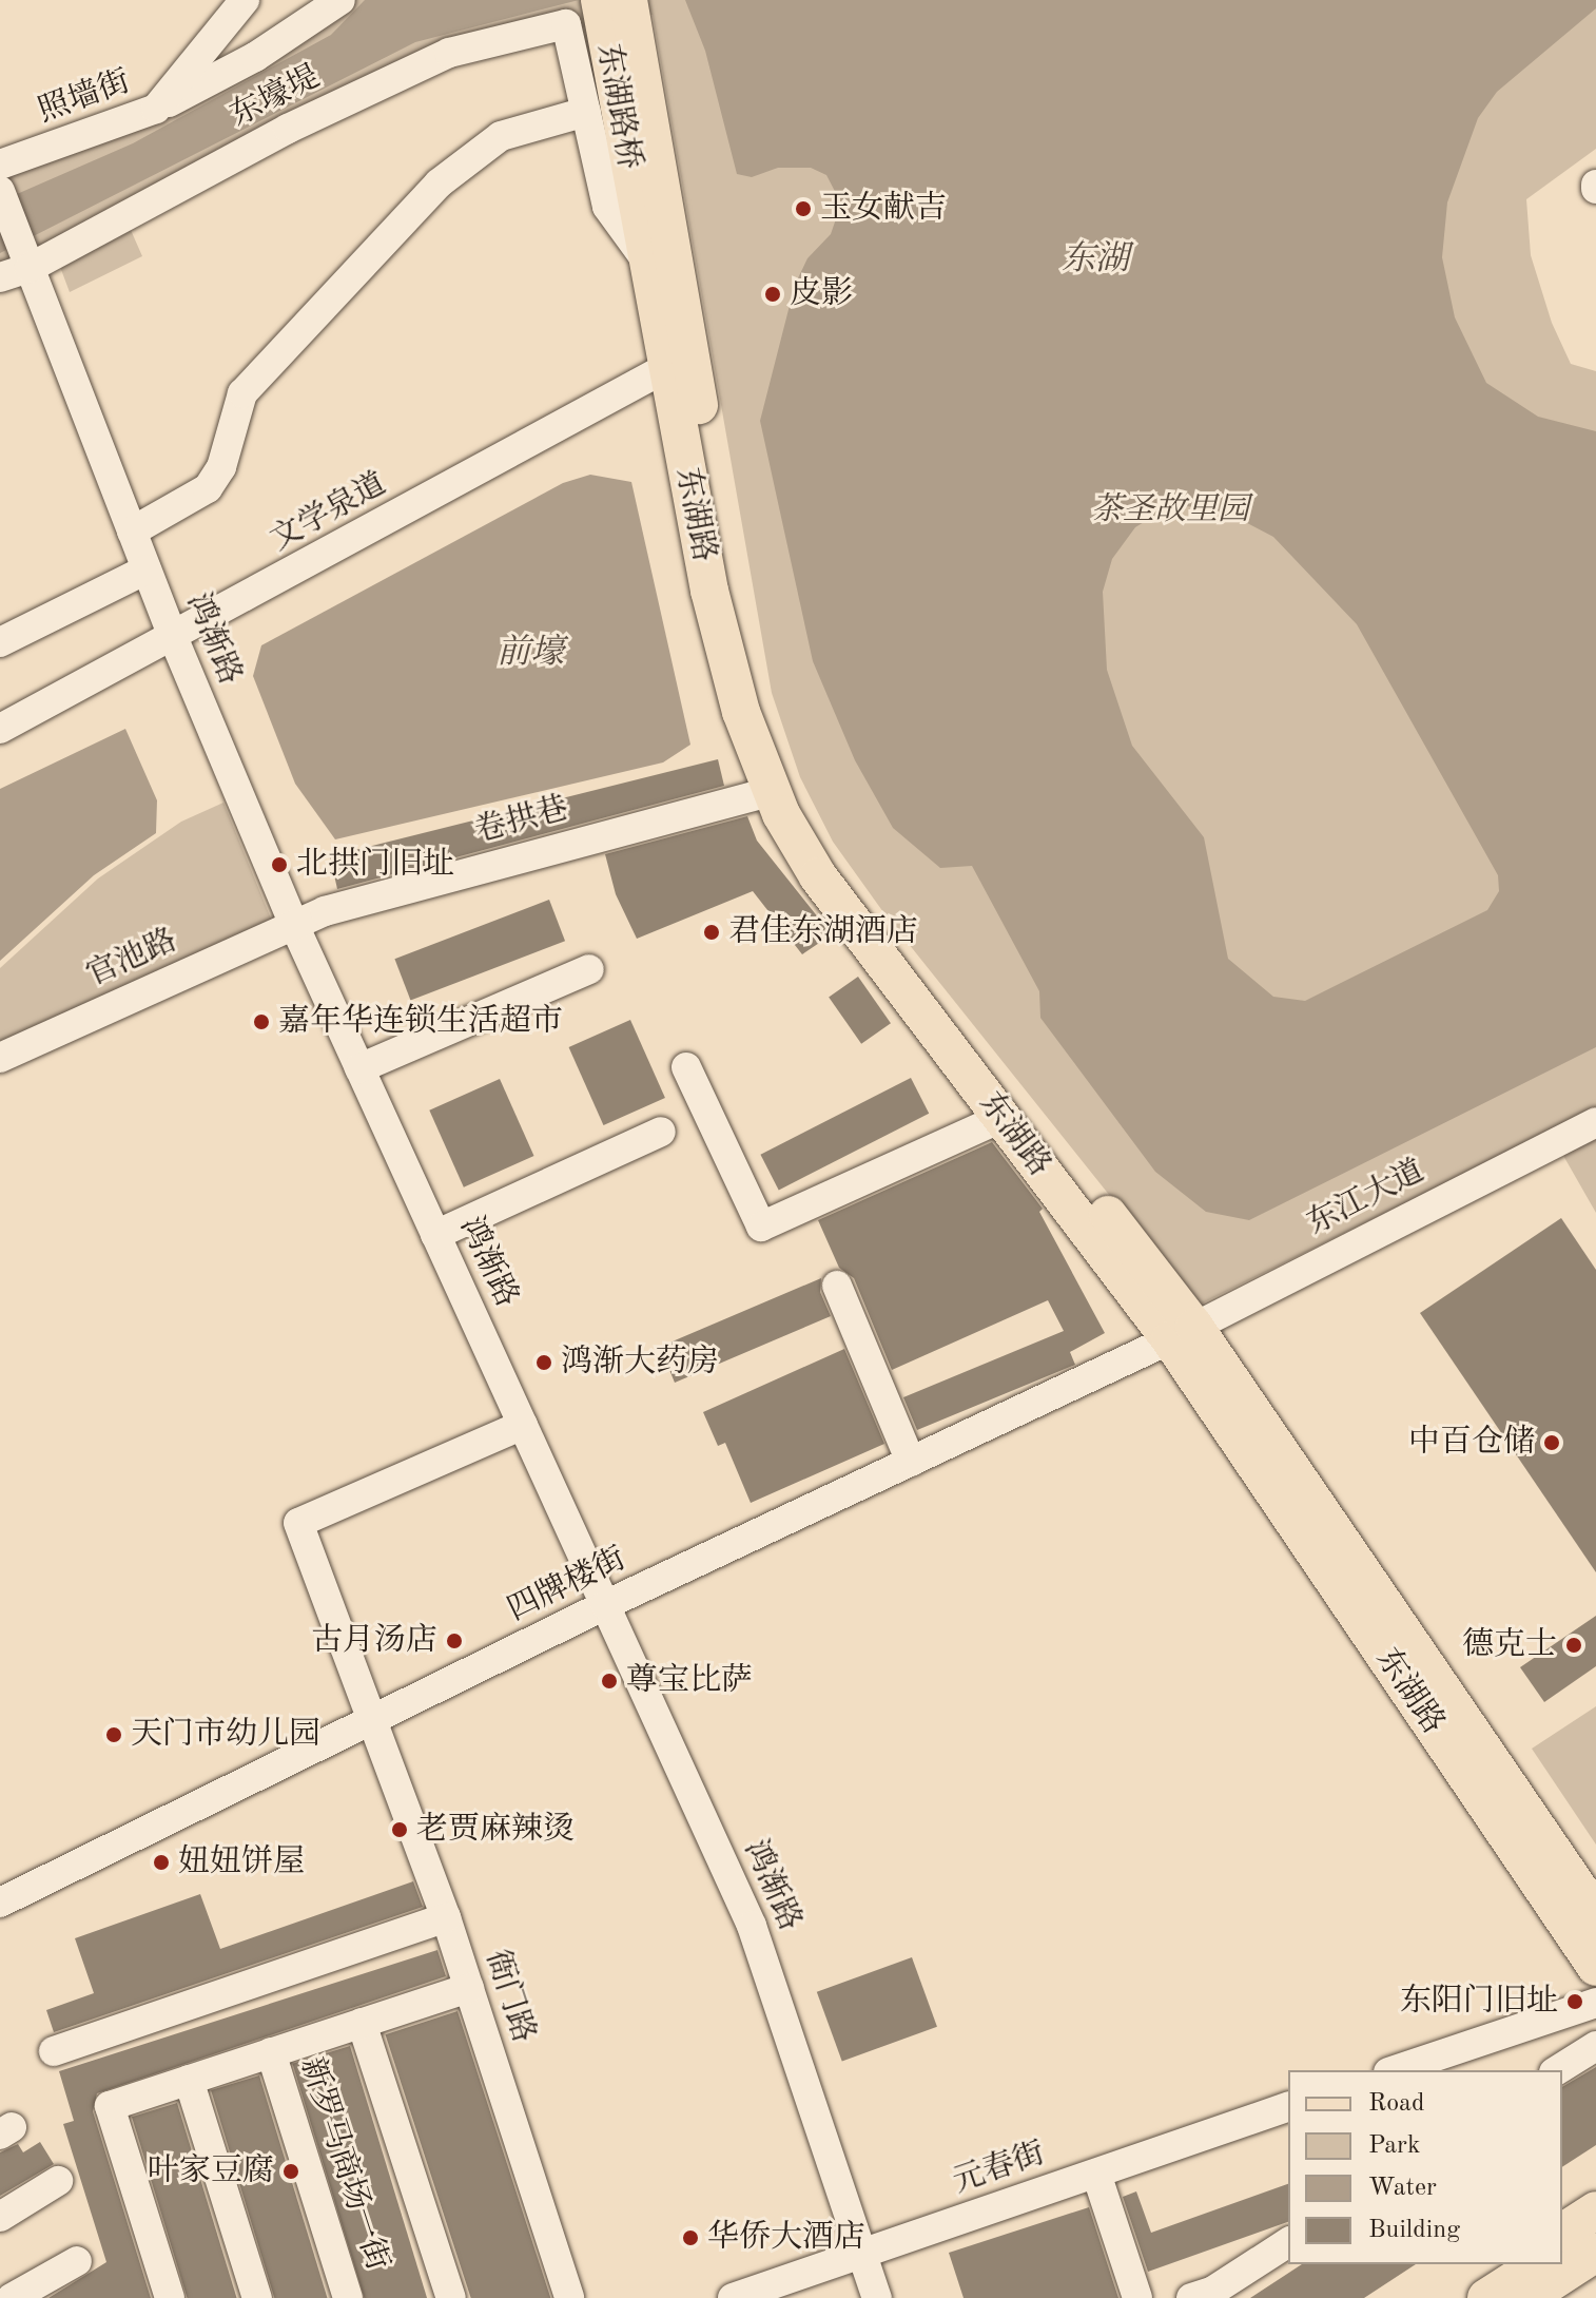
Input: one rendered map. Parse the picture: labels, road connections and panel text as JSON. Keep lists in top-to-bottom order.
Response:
{
  "streets": {
    "main road": ["东湖路桥", "东湖路"],
    "street": [
      "照墙街",
      "东壕堤",
      "文学泉道",
      "鸿渐路",
      "卷拱巷",
      "官池路",
      "东江大道",
      "四牌楼街",
      "衙门路",
      "新罗马商场一街",
      "元春街"
    ]
  },
  "crossings": [
    ["东壕堤", "鸿渐路"],
    ["东湖路桥", "东湖路"],
    ["文学泉道", "东湖路"],
    ["文学泉道", "鸿渐路"],
    ["东湖路", "卷拱巷"],
    ["东湖路", "东江大道"],
    ["东湖路", "四牌楼街"],
    ["鸿渐路", "卷拱巷"],
    ["鸿渐路", "官池路"],
    ["鸿渐路", "四牌楼街"],
    ["鸿渐路", "衙门路"],
    ["鸿渐路", "元春街"],
    ["卷拱巷", "官池路"],
    ["东江大道", "四牌楼街"],
    ["四牌楼街", "衙门路"]
  ],
  "water": ["东湖", "前壕"],
  "parks": ["茶圣故里园"],
  "places": [
    "玉女献吉",
    "皮影",
    "北拱门旧址",
    "君佳东湖酒店",
    "嘉年华连锁生活超市",
    "鸿渐大药房",
    "中百仓储",
    "古月汤店",
    "德克士",
    "尊宝比萨",
    "天门市幼儿园",
    "老贾麻辣烫",
    "妞妞饼屋",
    "东阳门旧址",
    "叶家豆腐",
    "华侨大酒店"
  ],
  "legend": [
    "Road",
    "Park",
    "Water",
    "Building"
  ]
}
